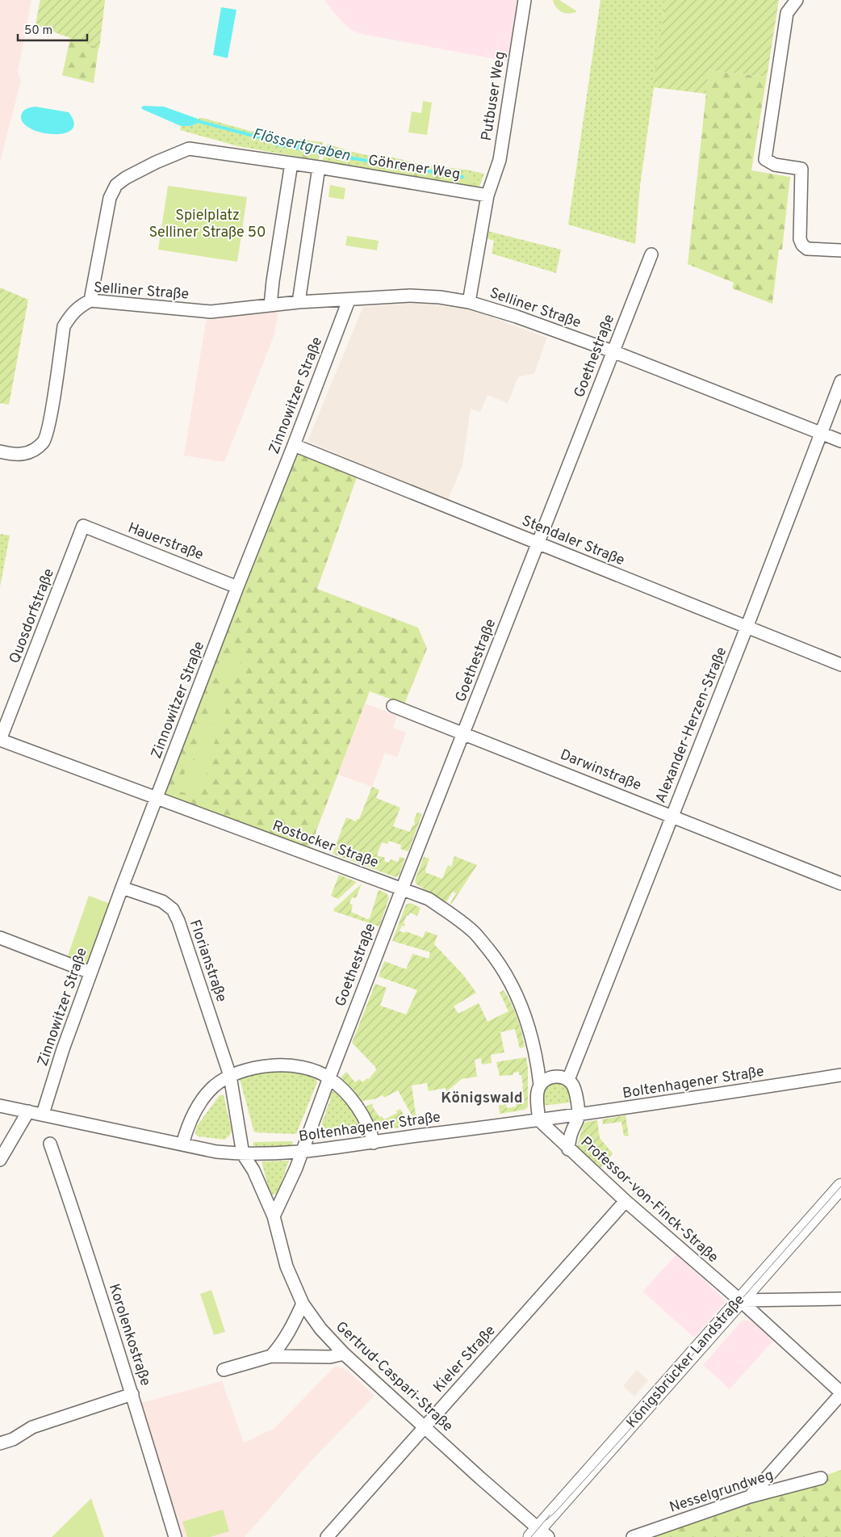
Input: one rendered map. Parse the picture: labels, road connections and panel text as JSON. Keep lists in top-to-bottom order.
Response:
{
  "streets": {
    "main road": ["Königsbrücker Landstraße"],
    "street": [
      "Putbuser Weg",
      "Göhrener Weg",
      "Selliner Straße",
      "Goethestraße",
      "Zinnowitzer Straße",
      "Stendaler Straße",
      "Hauerstraße",
      "Quosdorfstraße",
      "Alexander-Herzen-Straße",
      "Darwinstraße",
      "Rostocker Straße",
      "Florianstraße",
      "Boltenhagener Straße",
      "Professor-von-Finck-Straße",
      "Korolenkostraße",
      "Kieler Straße",
      "Gertrud-Caspari-Straße",
      "Nesselgrundweg"
    ]
  },
  "crossings": [
    ["Putbuser Weg", "Göhrener Weg"],
    ["Göhrener Weg", "Selliner Straße"],
    ["Selliner Straße", "Goethestraße"],
    ["Selliner Straße", "Zinnowitzer Straße"],
    ["Selliner Straße", "Alexander-Herzen-Straße"],
    ["Goethestraße", "Stendaler Straße"],
    ["Goethestraße", "Darwinstraße"],
    ["Goethestraße", "Rostocker Straße"],
    ["Goethestraße", "Boltenhagener Straße"],
    ["Goethestraße", "Gertrud-Caspari-Straße"],
    ["Zinnowitzer Straße", "Stendaler Straße"],
    ["Zinnowitzer Straße", "Hauerstraße"],
    ["Zinnowitzer Straße", "Rostocker Straße"],
    ["Zinnowitzer Straße", "Florianstraße"],
    ["Zinnowitzer Straße", "Boltenhagener Straße"],
    ["Stendaler Straße", "Alexander-Herzen-Straße"],
    ["Hauerstraße", "Quosdorfstraße"],
    ["Quosdorfstraße", "Rostocker Straße"],
    ["Alexander-Herzen-Straße", "Darwinstraße"],
    ["Alexander-Herzen-Straße", "Rostocker Straße"],
    ["Alexander-Herzen-Straße", "Boltenhagener Straße"],
    ["Alexander-Herzen-Straße", "Professor-von-Finck-Straße"],
    ["Rostocker Straße", "Boltenhagener Straße"],
    ["Rostocker Straße", "Professor-von-Finck-Straße"],
    ["Florianstraße", "Boltenhagener Straße"],
    ["Florianstraße", "Gertrud-Caspari-Straße"],
    ["Boltenhagener Straße", "Professor-von-Finck-Straße"],
    ["Boltenhagener Straße", "Gertrud-Caspari-Straße"],
    ["Professor-von-Finck-Straße", "Kieler Straße"],
    ["Professor-von-Finck-Straße", "Königsbrücker Landstraße"],
    ["Kieler Straße", "Gertrud-Caspari-Straße"],
    ["Königsbrücker Landstraße", "Gertrud-Caspari-Straße"]
  ],
  "districts": ["Königswald"],
  "water": ["Flössertgraben"],
  "parks": ["Spielplatz Selliner Straße 50"],
  "scale_bar": "50 m"
}
